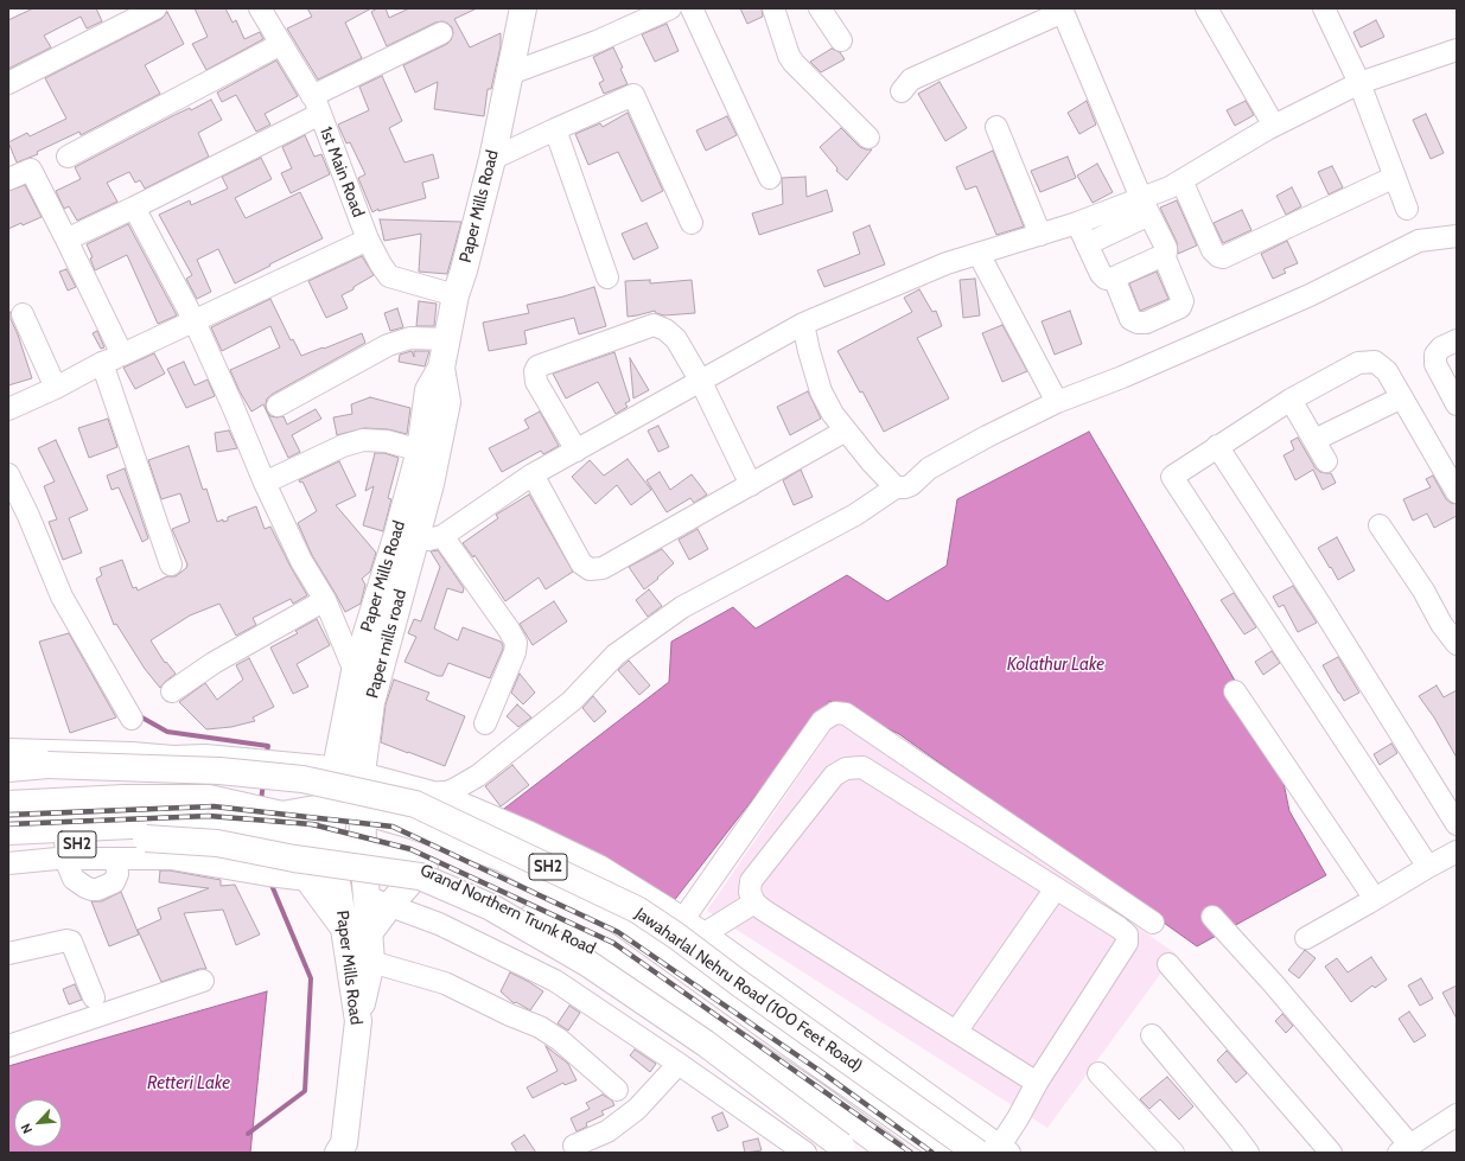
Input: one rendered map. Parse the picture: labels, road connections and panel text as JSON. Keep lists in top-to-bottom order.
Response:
{
  "streets": {
    "main road": [
      "Paper Mills Road",
      "Paper mills road",
      "SH2",
      "Grand Northern Trunk Road",
      "Jawaharlal Nehru Road (100 Feet Road)"
    ],
    "street": ["1st Main Road"]
  },
  "crossings": [
    ["1st Main Road", "Paper Mills Road"],
    ["Paper Mills Road", "Paper mills road"],
    ["Paper Mills Road", "Grand Northern Trunk Road"],
    ["Paper mills road", "Grand Northern Trunk Road"],
    ["SH2", "Grand Northern Trunk Road"]
  ],
  "water": ["Kolathur Lake", "Retteri Lake"],
  "north": "bottom left"
}
